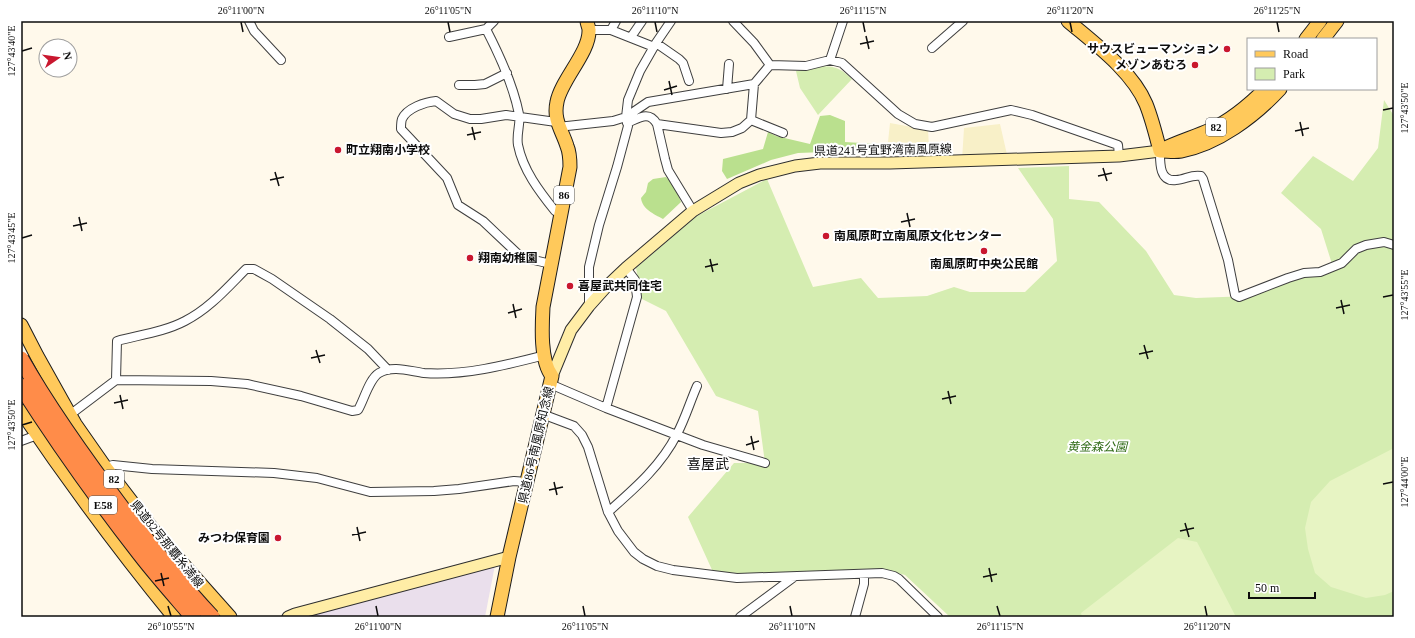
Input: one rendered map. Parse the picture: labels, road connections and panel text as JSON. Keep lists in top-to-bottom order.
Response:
{
  "streets": {
    "highway": ["E58"],
    "main road": [
      "82",
      "県道241号宜野湾南風原線",
      "86",
      "県道86号南風原知念線",
      "県道82号那覇糸満線"
    ]
  },
  "crossings": [
    ["82", "県道241号宜野湾南風原線"],
    ["県道241号宜野湾南風原線", "県道86号南風原知念線"]
  ],
  "districts": ["喜屋武"],
  "parks": ["黄金森公園"],
  "places": [
    "サウスビューマンション",
    "メゾンあむろ",
    "町立翔南小学校",
    "南風原町立南風原文化センター",
    "南風原町中央公民館",
    "翔南幼稚園",
    "喜屋武共同住宅",
    "みつわ保育園"
  ],
  "legend": ["Road", "Park"],
  "scale_bar": "50 m",
  "north": "right",
  "coordinates": [
    "26°11'00\"N",
    "26°11'05\"N",
    "26°11'10\"N",
    "26°11'15\"N",
    "26°11'20\"N",
    "26°11'25\"N",
    "127°43'40\"E",
    "127°43'50\"E",
    "127°43'45\"E",
    "127°43'55\"E",
    "127°44'00\"E",
    "26°10'55\"N"
  ]
}
